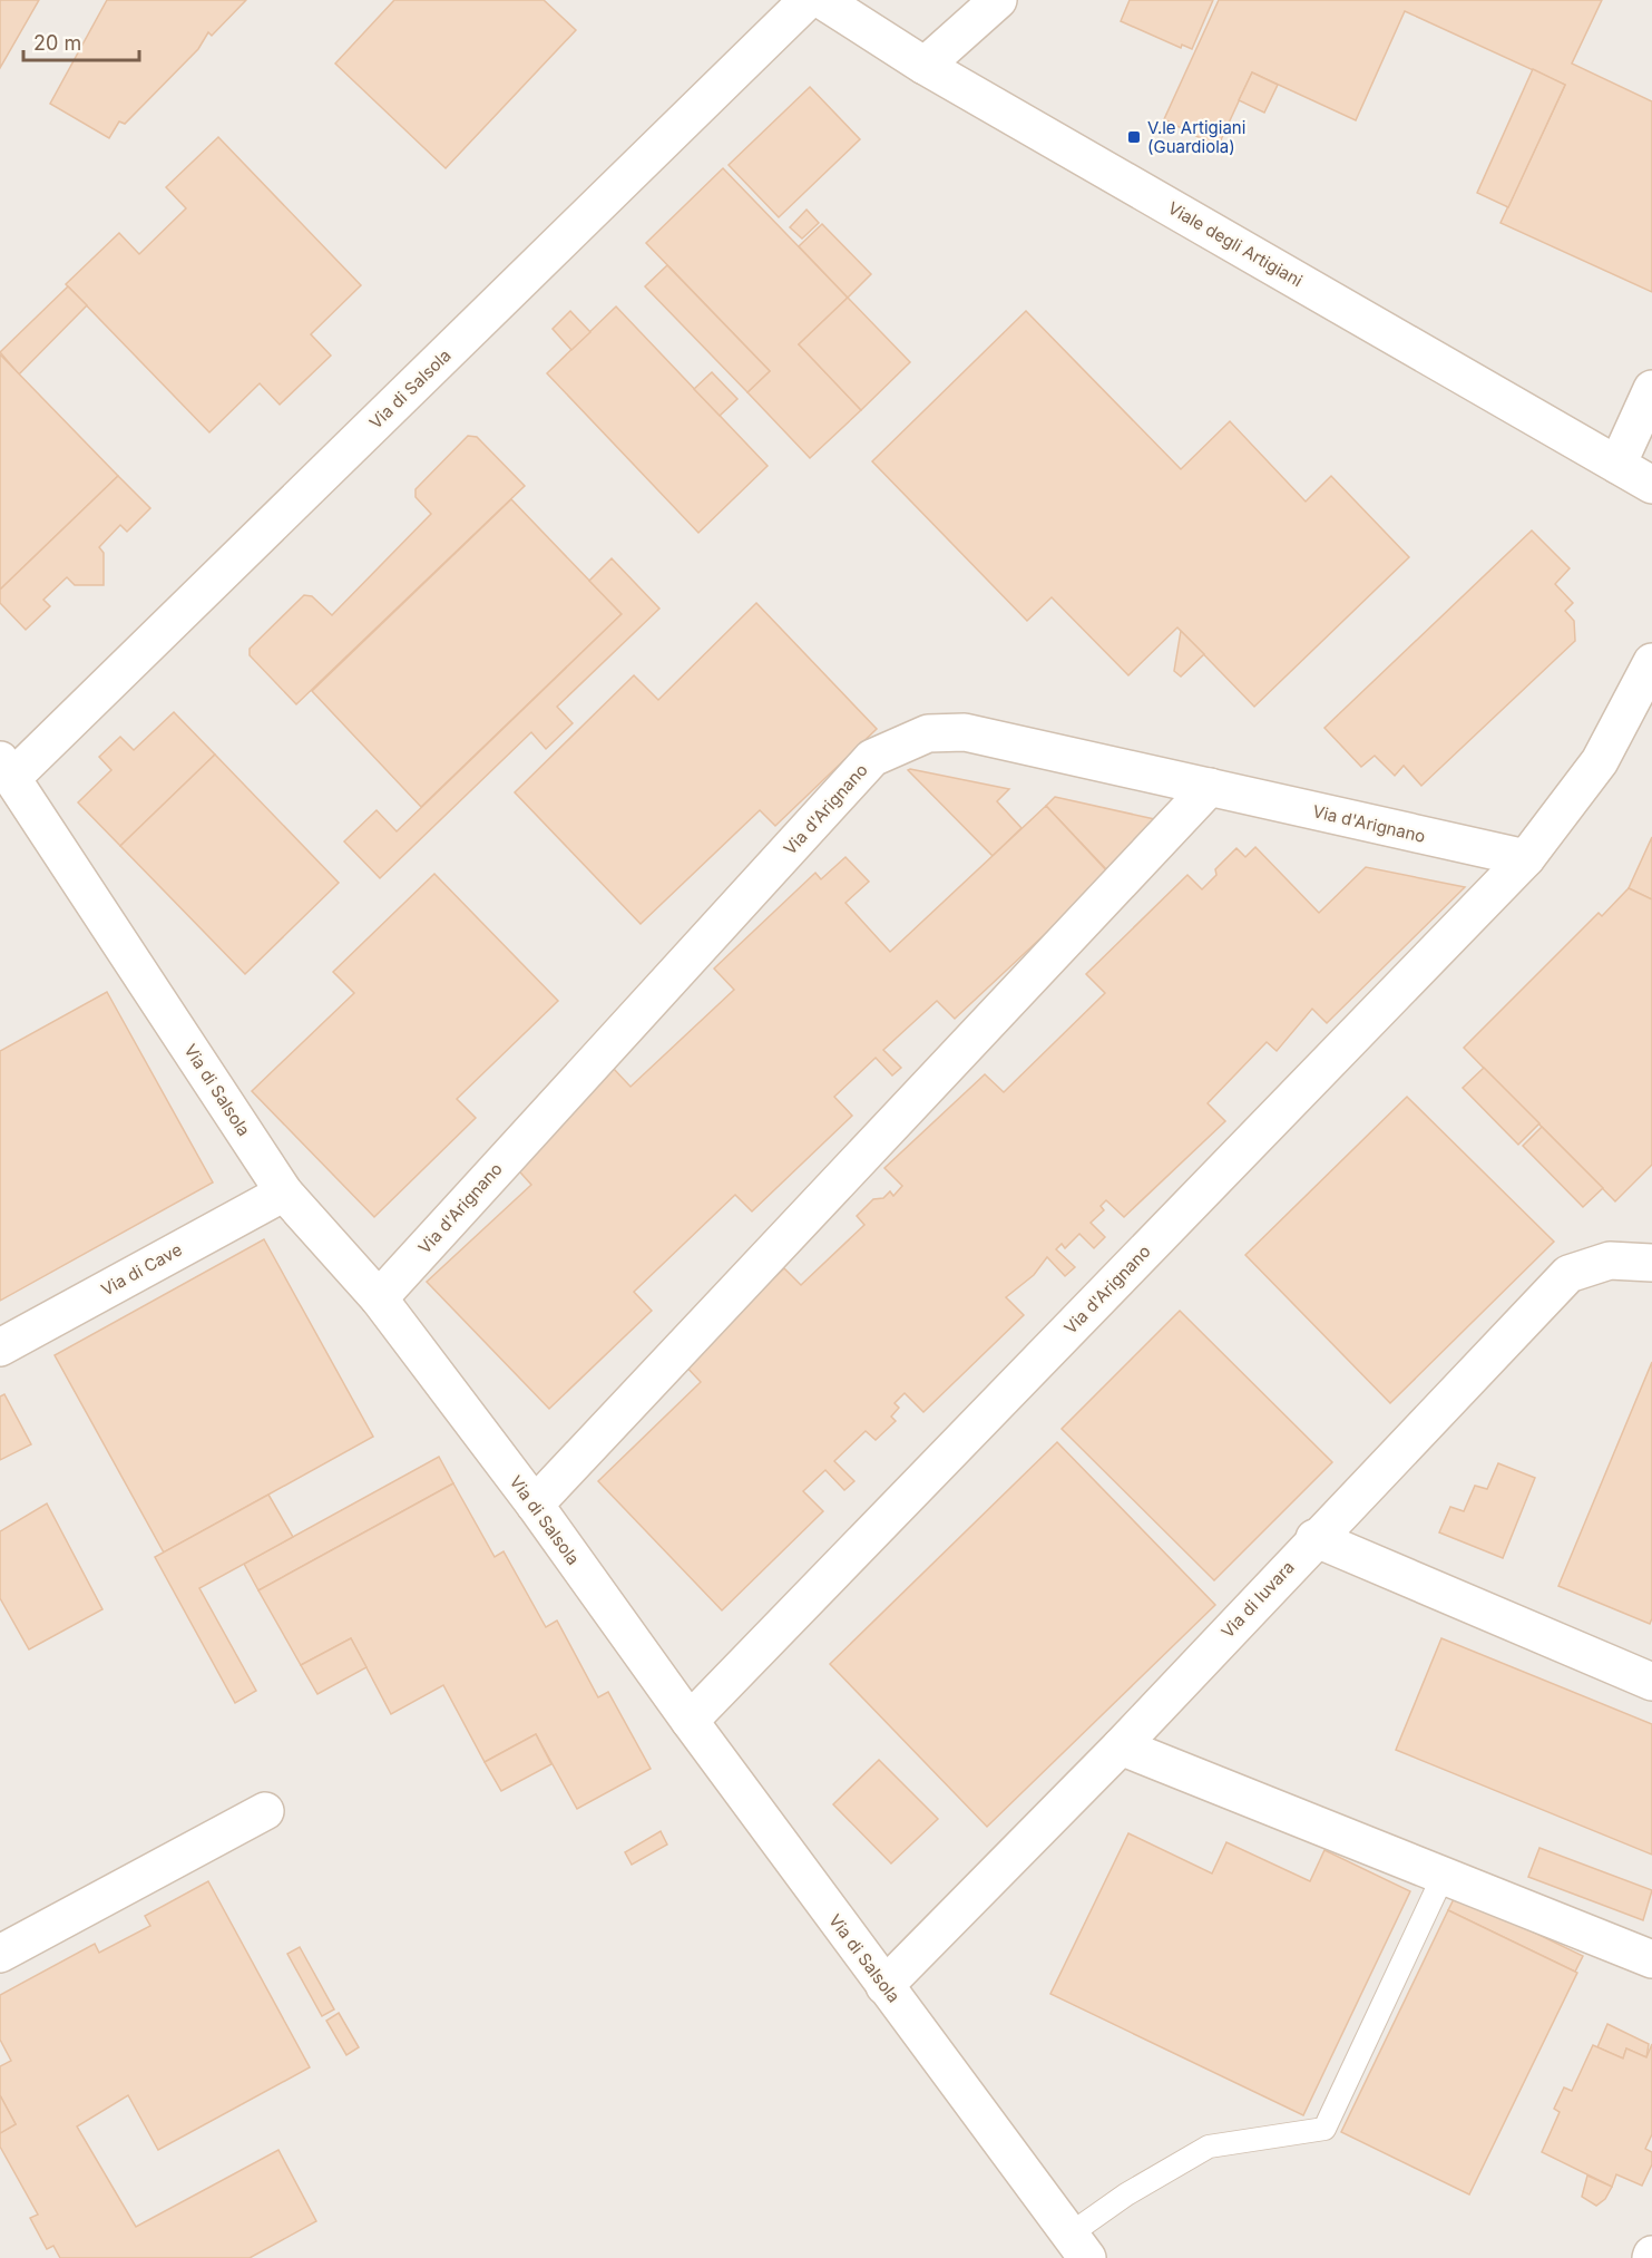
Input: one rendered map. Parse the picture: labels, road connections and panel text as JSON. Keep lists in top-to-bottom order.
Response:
{
  "streets": {
    "street": [
      "Viale degli Artigiani",
      "Via di Salsola",
      "Via d'Arignano",
      "Via di Cave",
      "Via di Iuvara"
    ]
  },
  "crossings": [
    ["Via di Salsola", "Via d'Arignano"],
    ["Via di Salsola", "Via di Cave"],
    ["Via di Salsola", "Via di Iuvara"]
  ],
  "places": {
    "transit": ["V.le Artigiani (Guardiola)"]
  },
  "scale_bar": "20 m"
}
